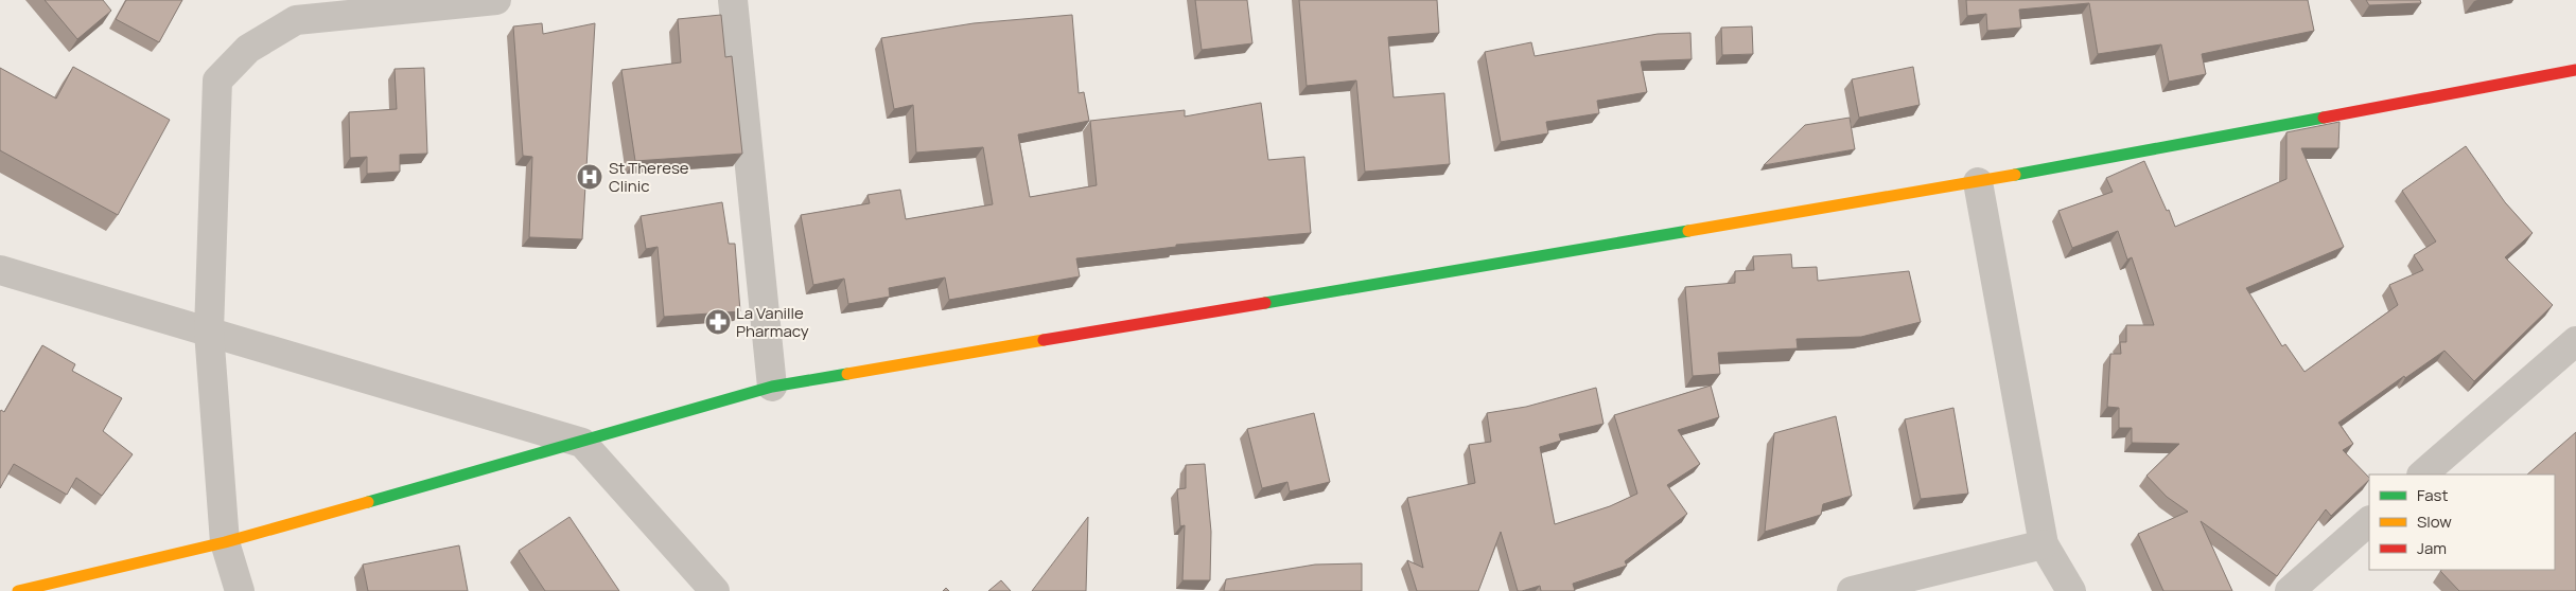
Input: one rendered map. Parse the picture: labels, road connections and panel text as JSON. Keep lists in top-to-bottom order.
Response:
{
  "places": {
    "hospital": ["St Therese Clinic"],
    "pharmacy": ["La Vanille Pharmacy"]
  },
  "legend": ["Fast", "Slow", "Jam"]
}
